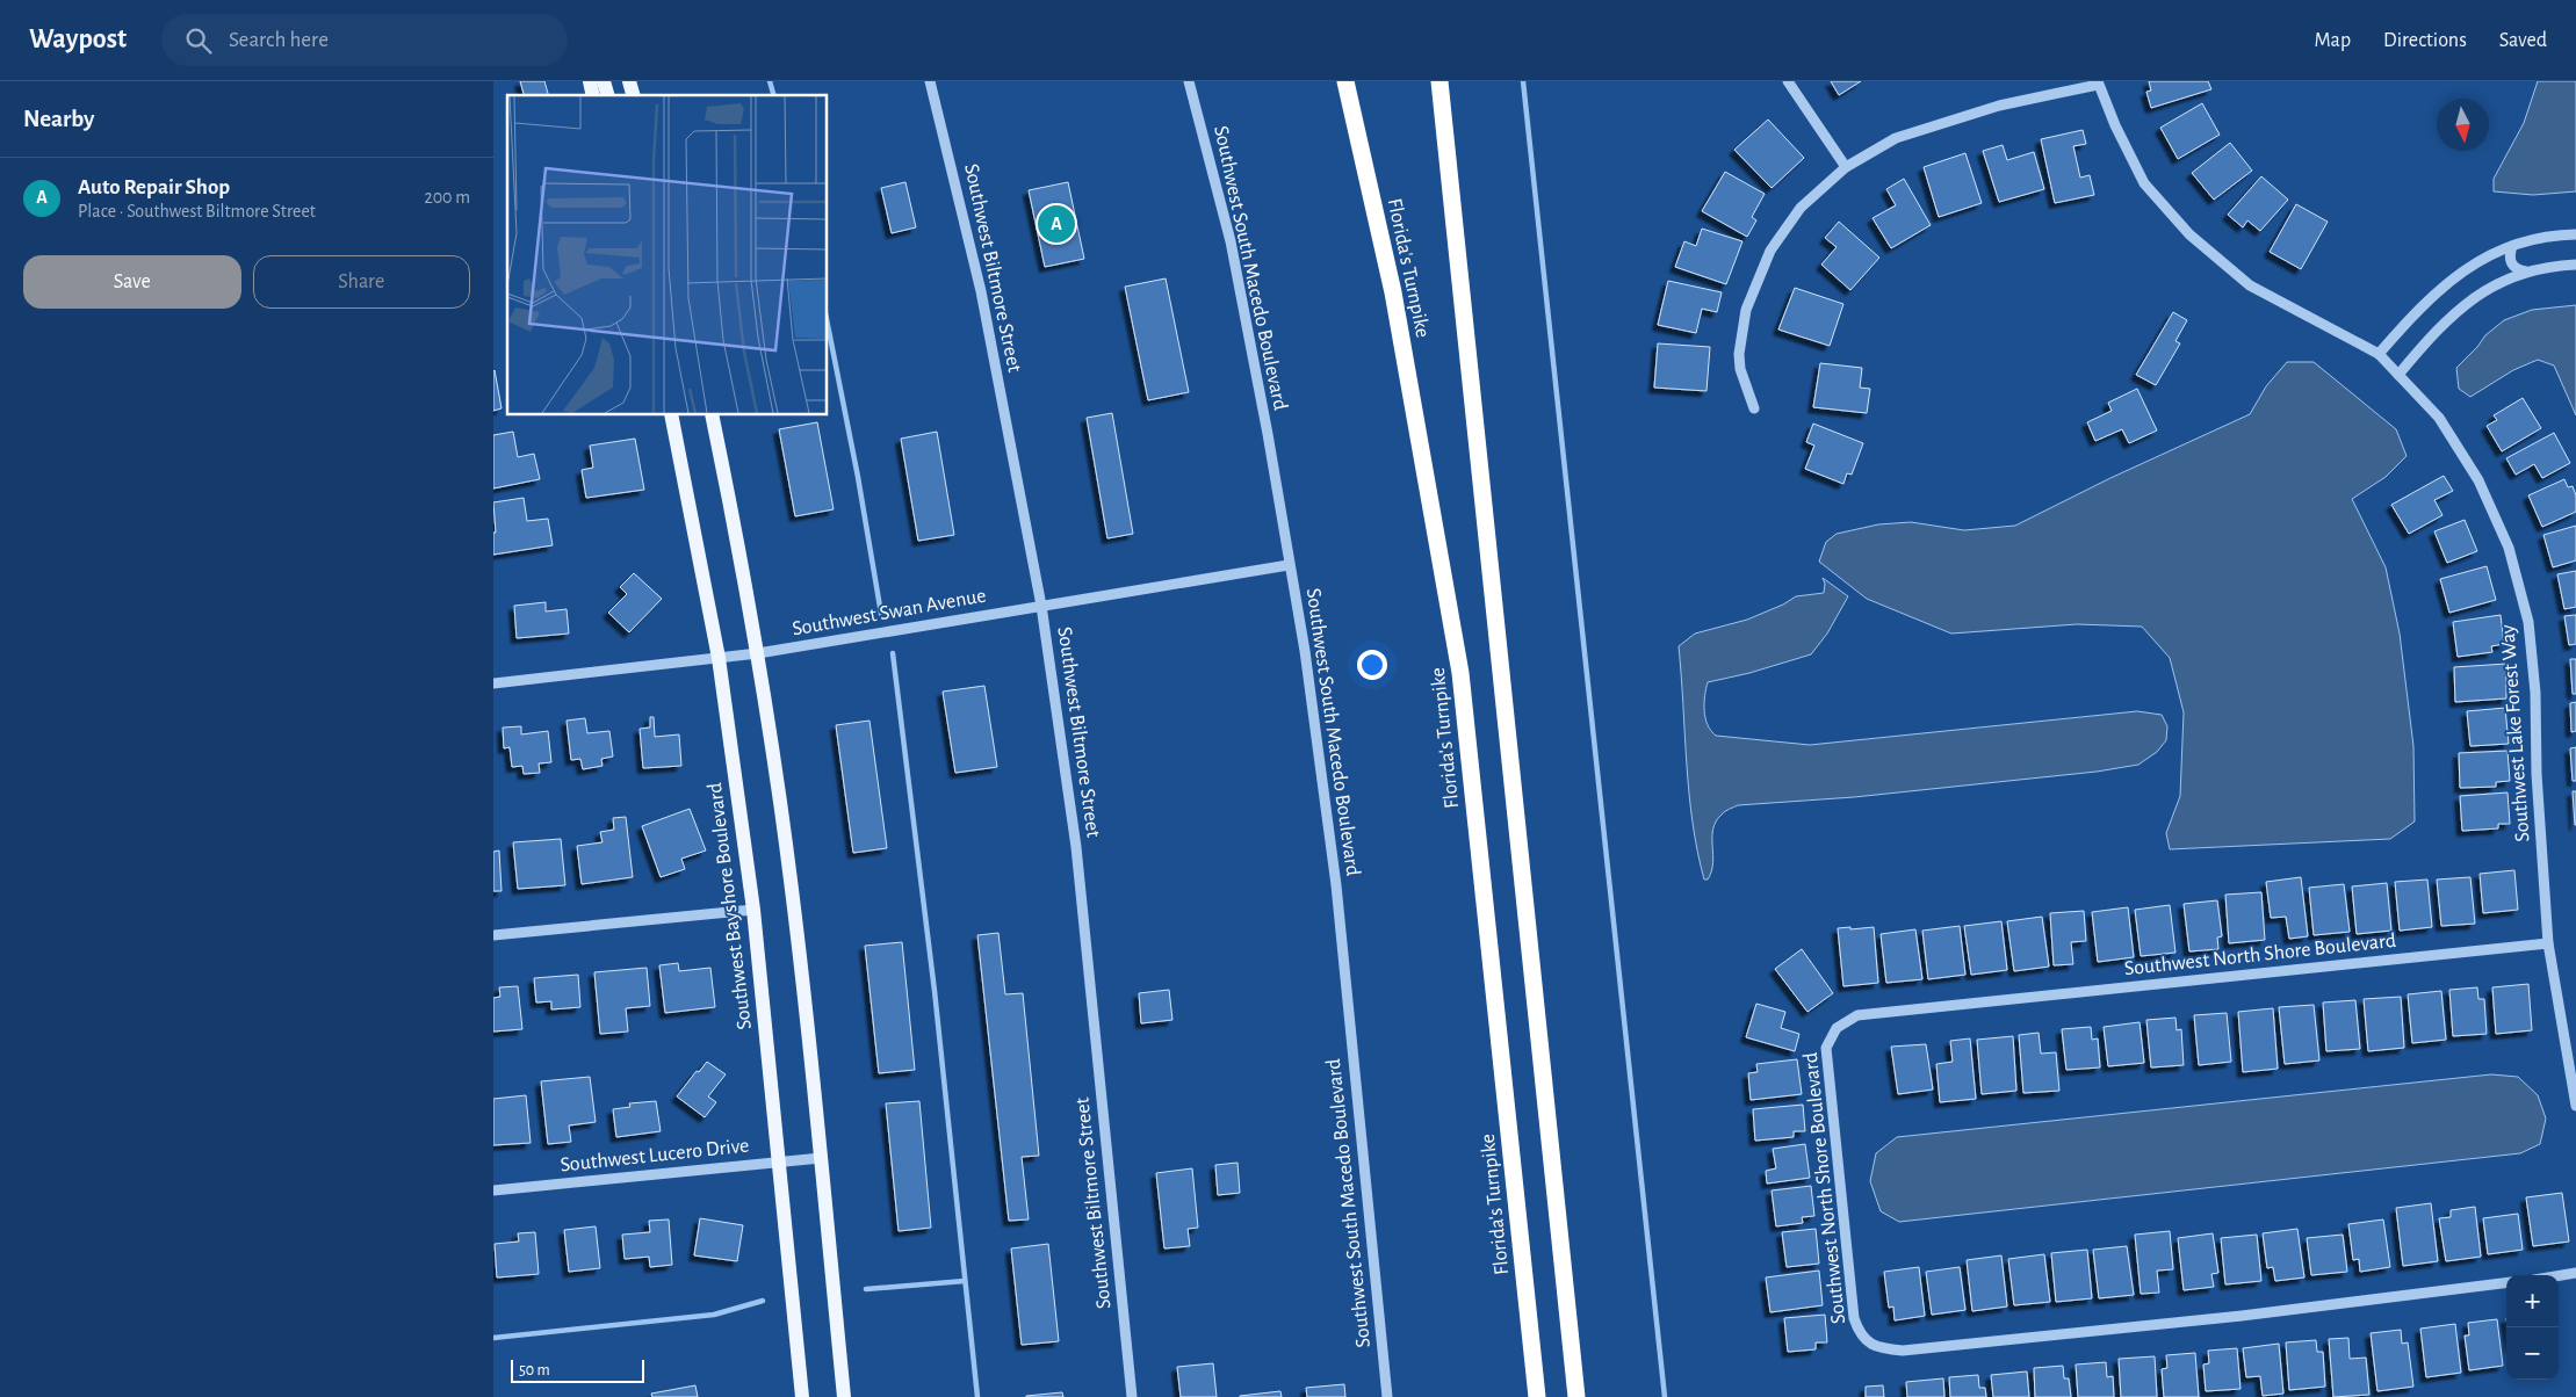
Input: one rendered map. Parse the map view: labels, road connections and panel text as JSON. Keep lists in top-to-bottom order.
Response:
{
  "streets": {
    "highway": ["Florida's Turnpike"],
    "main road": ["Southwest Bayshore Boulevard"],
    "street": [
      "Southwest Biltmore Street",
      "Southwest South Macedo Boulevard",
      "Southwest Swan Avenue",
      "Southwest Lake Forest Way",
      "Southwest North Shore Boulevard",
      "Southwest Lucero Drive"
    ]
  },
  "crossings": [
    ["Southwest Biltmore Street", "Southwest Swan Avenue"],
    ["Southwest South Macedo Boulevard", "Southwest Swan Avenue"],
    ["Southwest Swan Avenue", "Southwest Bayshore Boulevard"],
    ["Southwest Lake Forest Way", "Southwest North Shore Boulevard"],
    ["Southwest Bayshore Boulevard", "Southwest Lucero Drive"]
  ],
  "scale_bar": "50 m",
  "north": "bottom",
  "page": {
    "header": "Waypost",
    "search": "Search here",
    "nav": ["Map", "Directions", "Saved"],
    "heading": "Nearby",
    "list": [
      {
        "mark": "A",
        "name": "Auto Repair Shop",
        "note": "Place · Southwest Biltmore Street",
        "value": "200 m"
      }
    ],
    "pins": "A",
    "buttons": ["Save", "Share"],
    "map_buttons": ["+", "−"],
    "scale": "50 m"
  }
}
